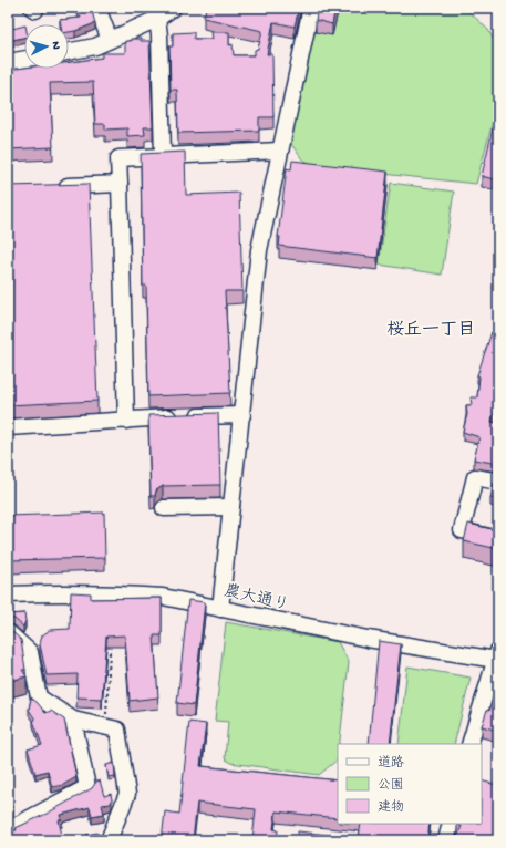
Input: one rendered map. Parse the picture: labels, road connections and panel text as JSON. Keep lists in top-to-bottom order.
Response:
{
  "streets": {
    "street": ["農大通り"]
  },
  "districts": ["桜丘一丁目"],
  "legend": ["道路", "公園", "建物"],
  "north": "right"
}
